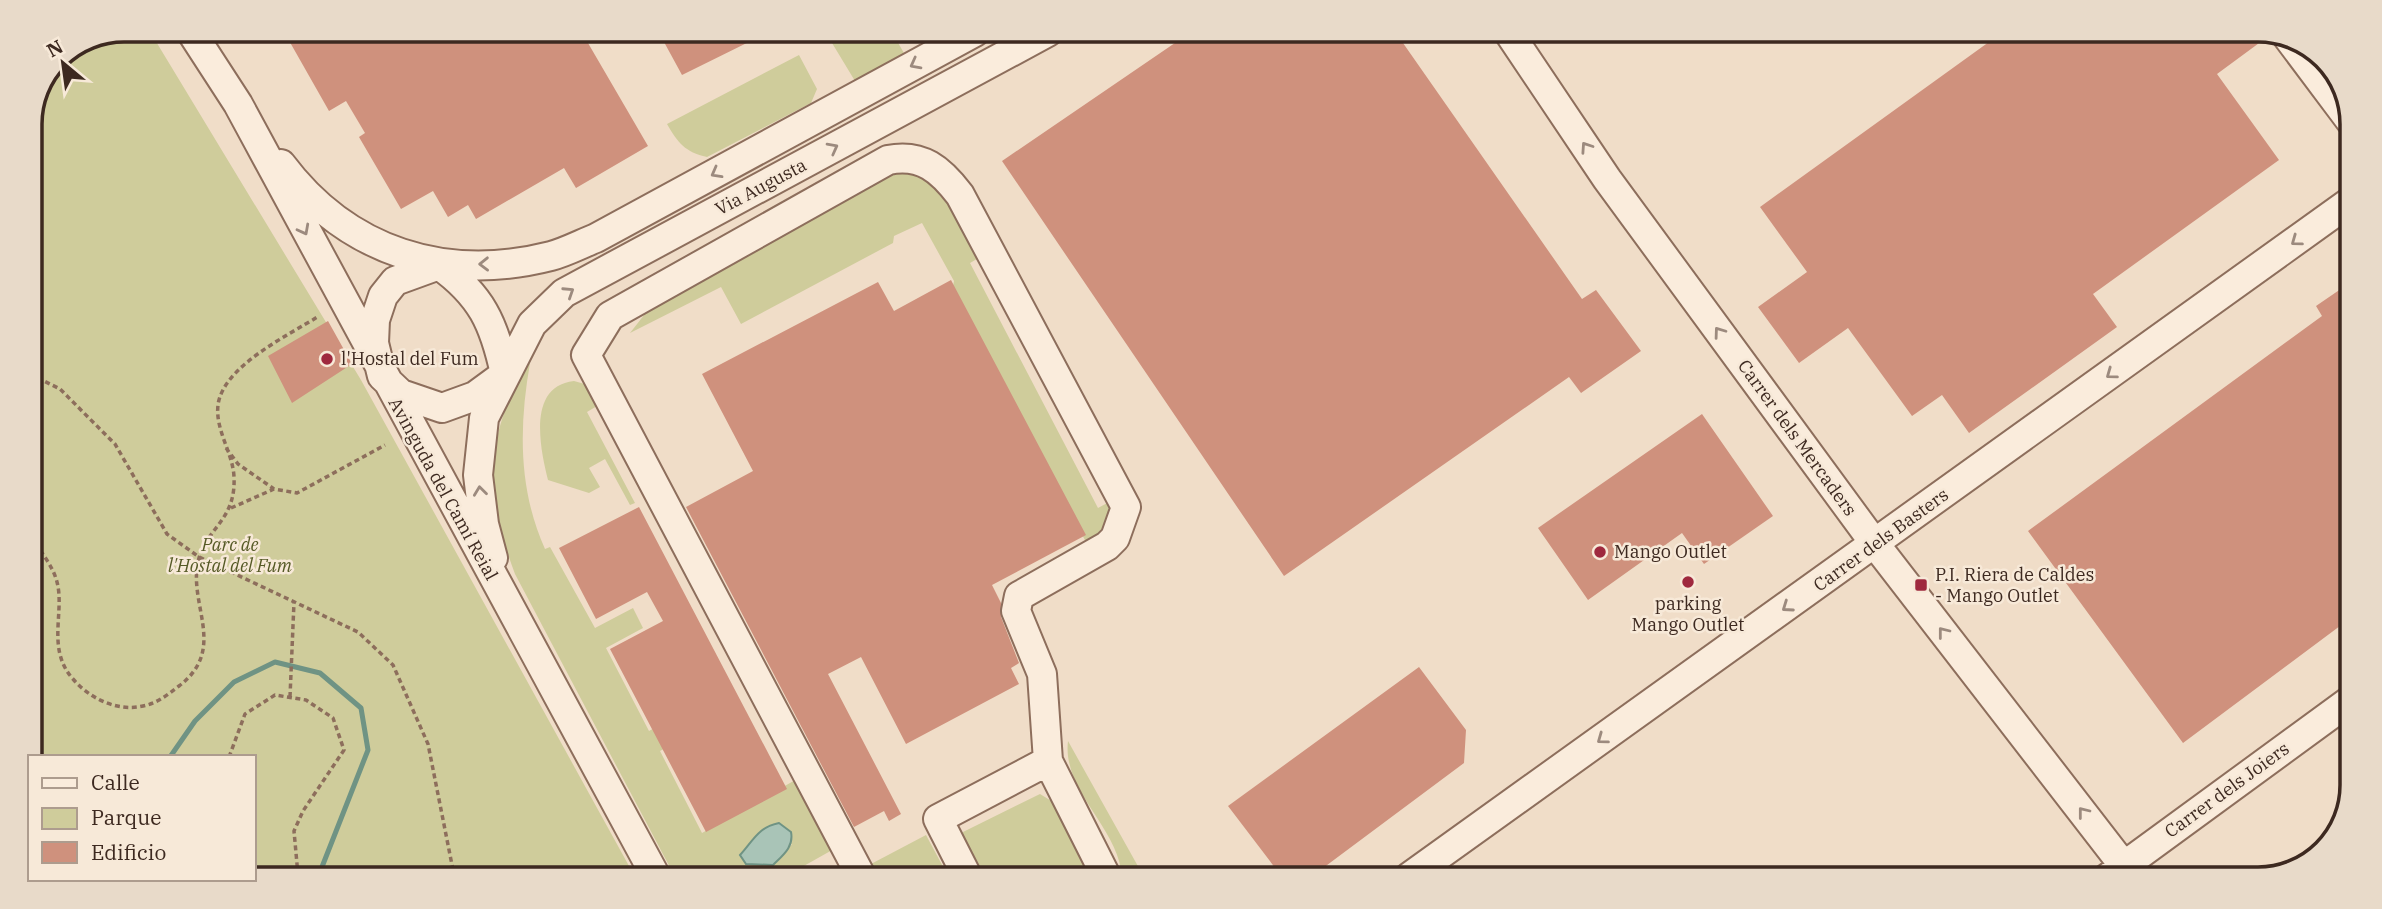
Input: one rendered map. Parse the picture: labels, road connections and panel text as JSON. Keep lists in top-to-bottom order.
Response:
{
  "streets": {
    "street": [
      "Via Augusta",
      "Carrer dels Mercaders",
      "Avinguda del Camí Reial",
      "Carrer dels Basters",
      "Carrer dels Joiers"
    ]
  },
  "crossings": [
    ["Via Augusta", "Avinguda del Camí Reial"],
    ["Carrer dels Mercaders", "Carrer dels Basters"]
  ],
  "one_way": ["Carrer dels Mercaders", "Carrer dels Basters"],
  "parks": ["Parc de l'Hostal del Fum"],
  "places": {
    "other": ["l'Hostal del Fum", "Mango Outlet", "parking Mango Outlet"],
    "transit": ["P.I. Riera de Caldes - Mango Outlet"]
  },
  "legend": ["Calle", "Parque", "Edificio"],
  "north": "top left"
}
